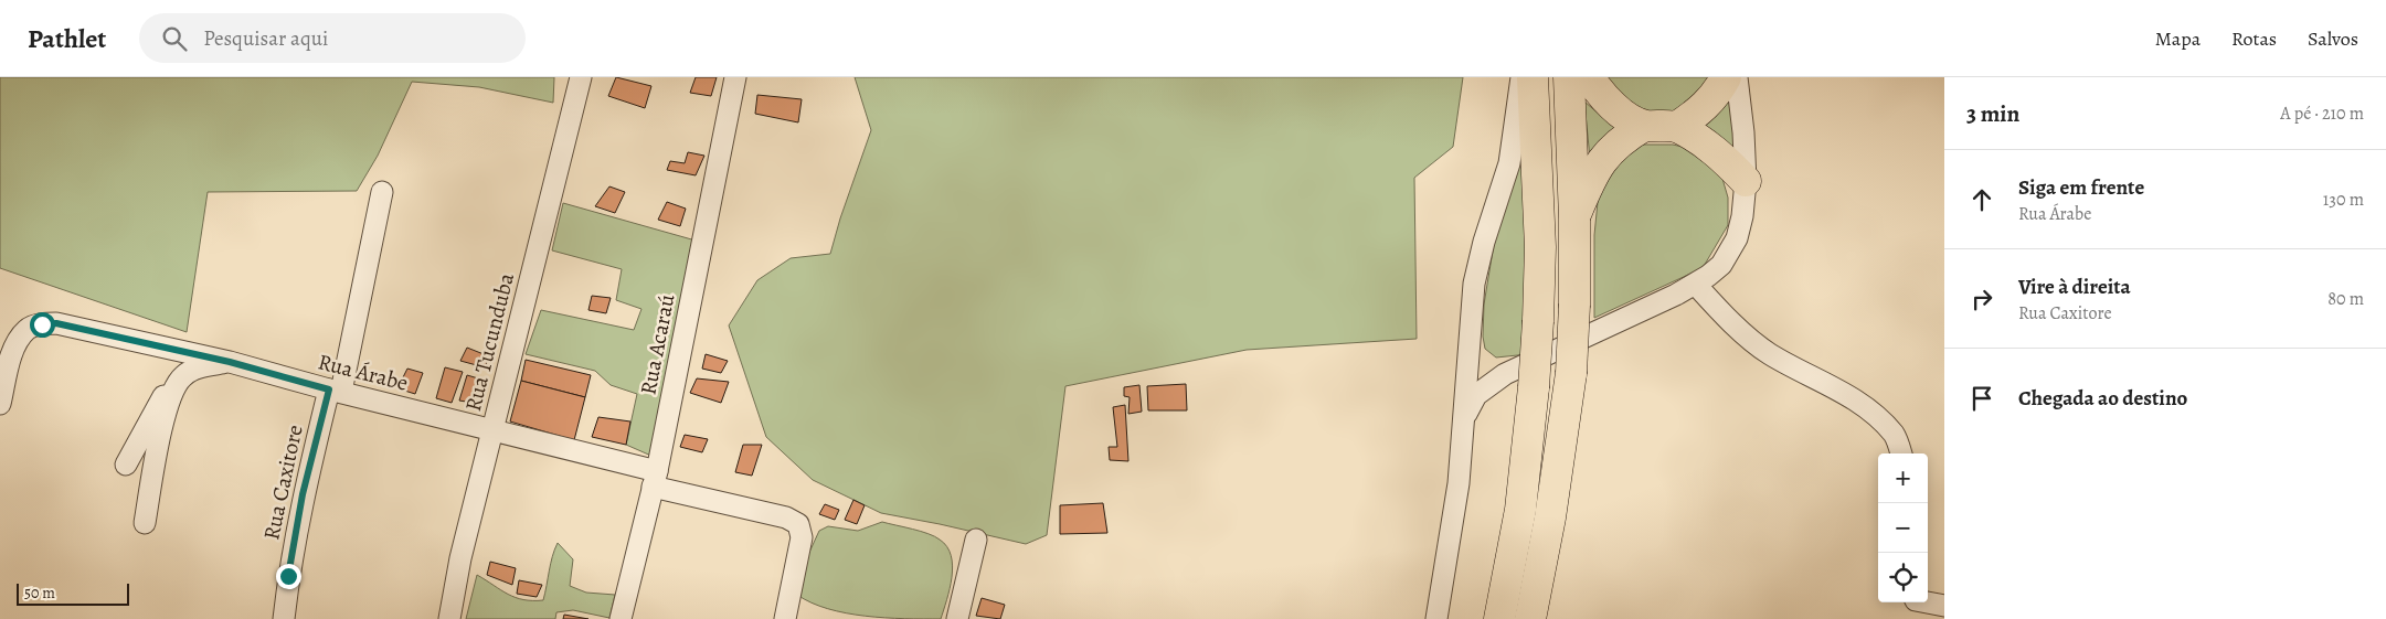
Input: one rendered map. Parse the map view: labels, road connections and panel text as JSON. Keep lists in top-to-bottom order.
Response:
{
  "streets": {
    "street": [
      "Rua Tucunduba",
      "Rua Acaraú",
      "Rua Árabe",
      "Rua Caxitore"
    ]
  },
  "crossings": [
    ["Rua Tucunduba", "Rua Árabe"],
    ["Rua Acaraú", "Rua Árabe"],
    ["Rua Árabe", "Rua Caxitore"]
  ],
  "scale_bar": "50 m",
  "page": {
    "header": "Pathlet",
    "search": "Pesquisar aqui",
    "nav": ["Mapa", "Rotas", "Salvos"],
    "heading": ["3 min", "A pé · 210 m"],
    "list": [
      ["Siga em frente", "Rua Árabe", "130 m"],
      ["Vire à direita", "Rua Caxitore", "80 m"],
      "Chegada ao destino"
    ],
    "map_buttons": ["+", "−"],
    "scale": "50 m"
  }
}
